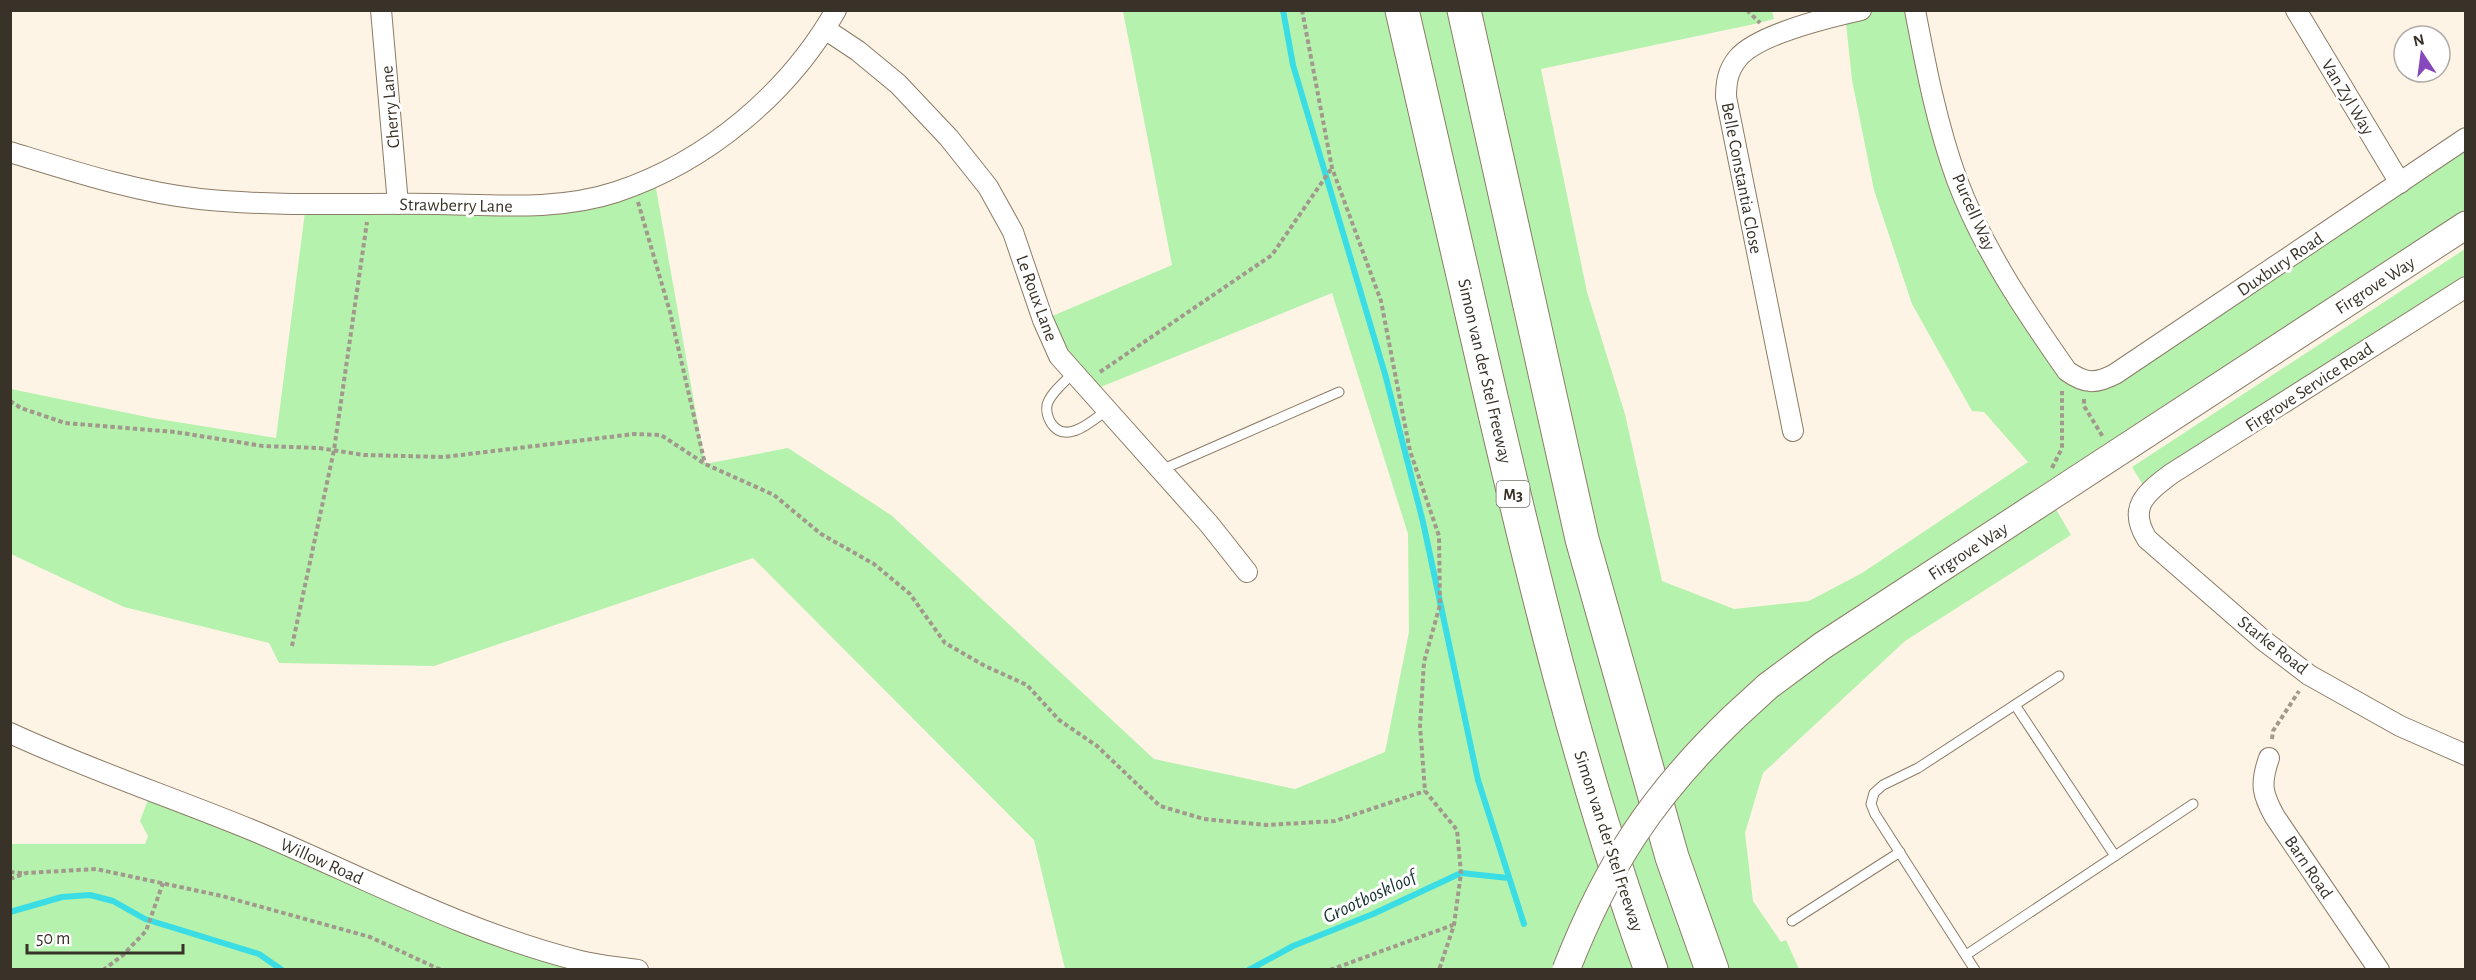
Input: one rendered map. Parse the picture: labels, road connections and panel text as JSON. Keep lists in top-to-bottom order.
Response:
{
  "streets": {
    "highway": ["Simon van der Stel Freeway", "M3"],
    "street": [
      "Van Zyl Way",
      "Cherry Lane",
      "Belle Constantia Close",
      "Strawberry Lane",
      "Purcell Way",
      "Duxbury Road",
      "Firgrove Way",
      "Le Roux Lane",
      "Firgrove Service Road",
      "Starke Road",
      "Willow Road",
      "Barn Road"
    ]
  },
  "crossings": [
    ["Van Zyl Way", "Duxbury Road"],
    ["Cherry Lane", "Strawberry Lane"],
    ["Strawberry Lane", "Le Roux Lane"],
    ["Firgrove Service Road", "Starke Road"]
  ],
  "water": ["Grootboskloof"],
  "scale_bar": "50 m",
  "north": "top"
}
